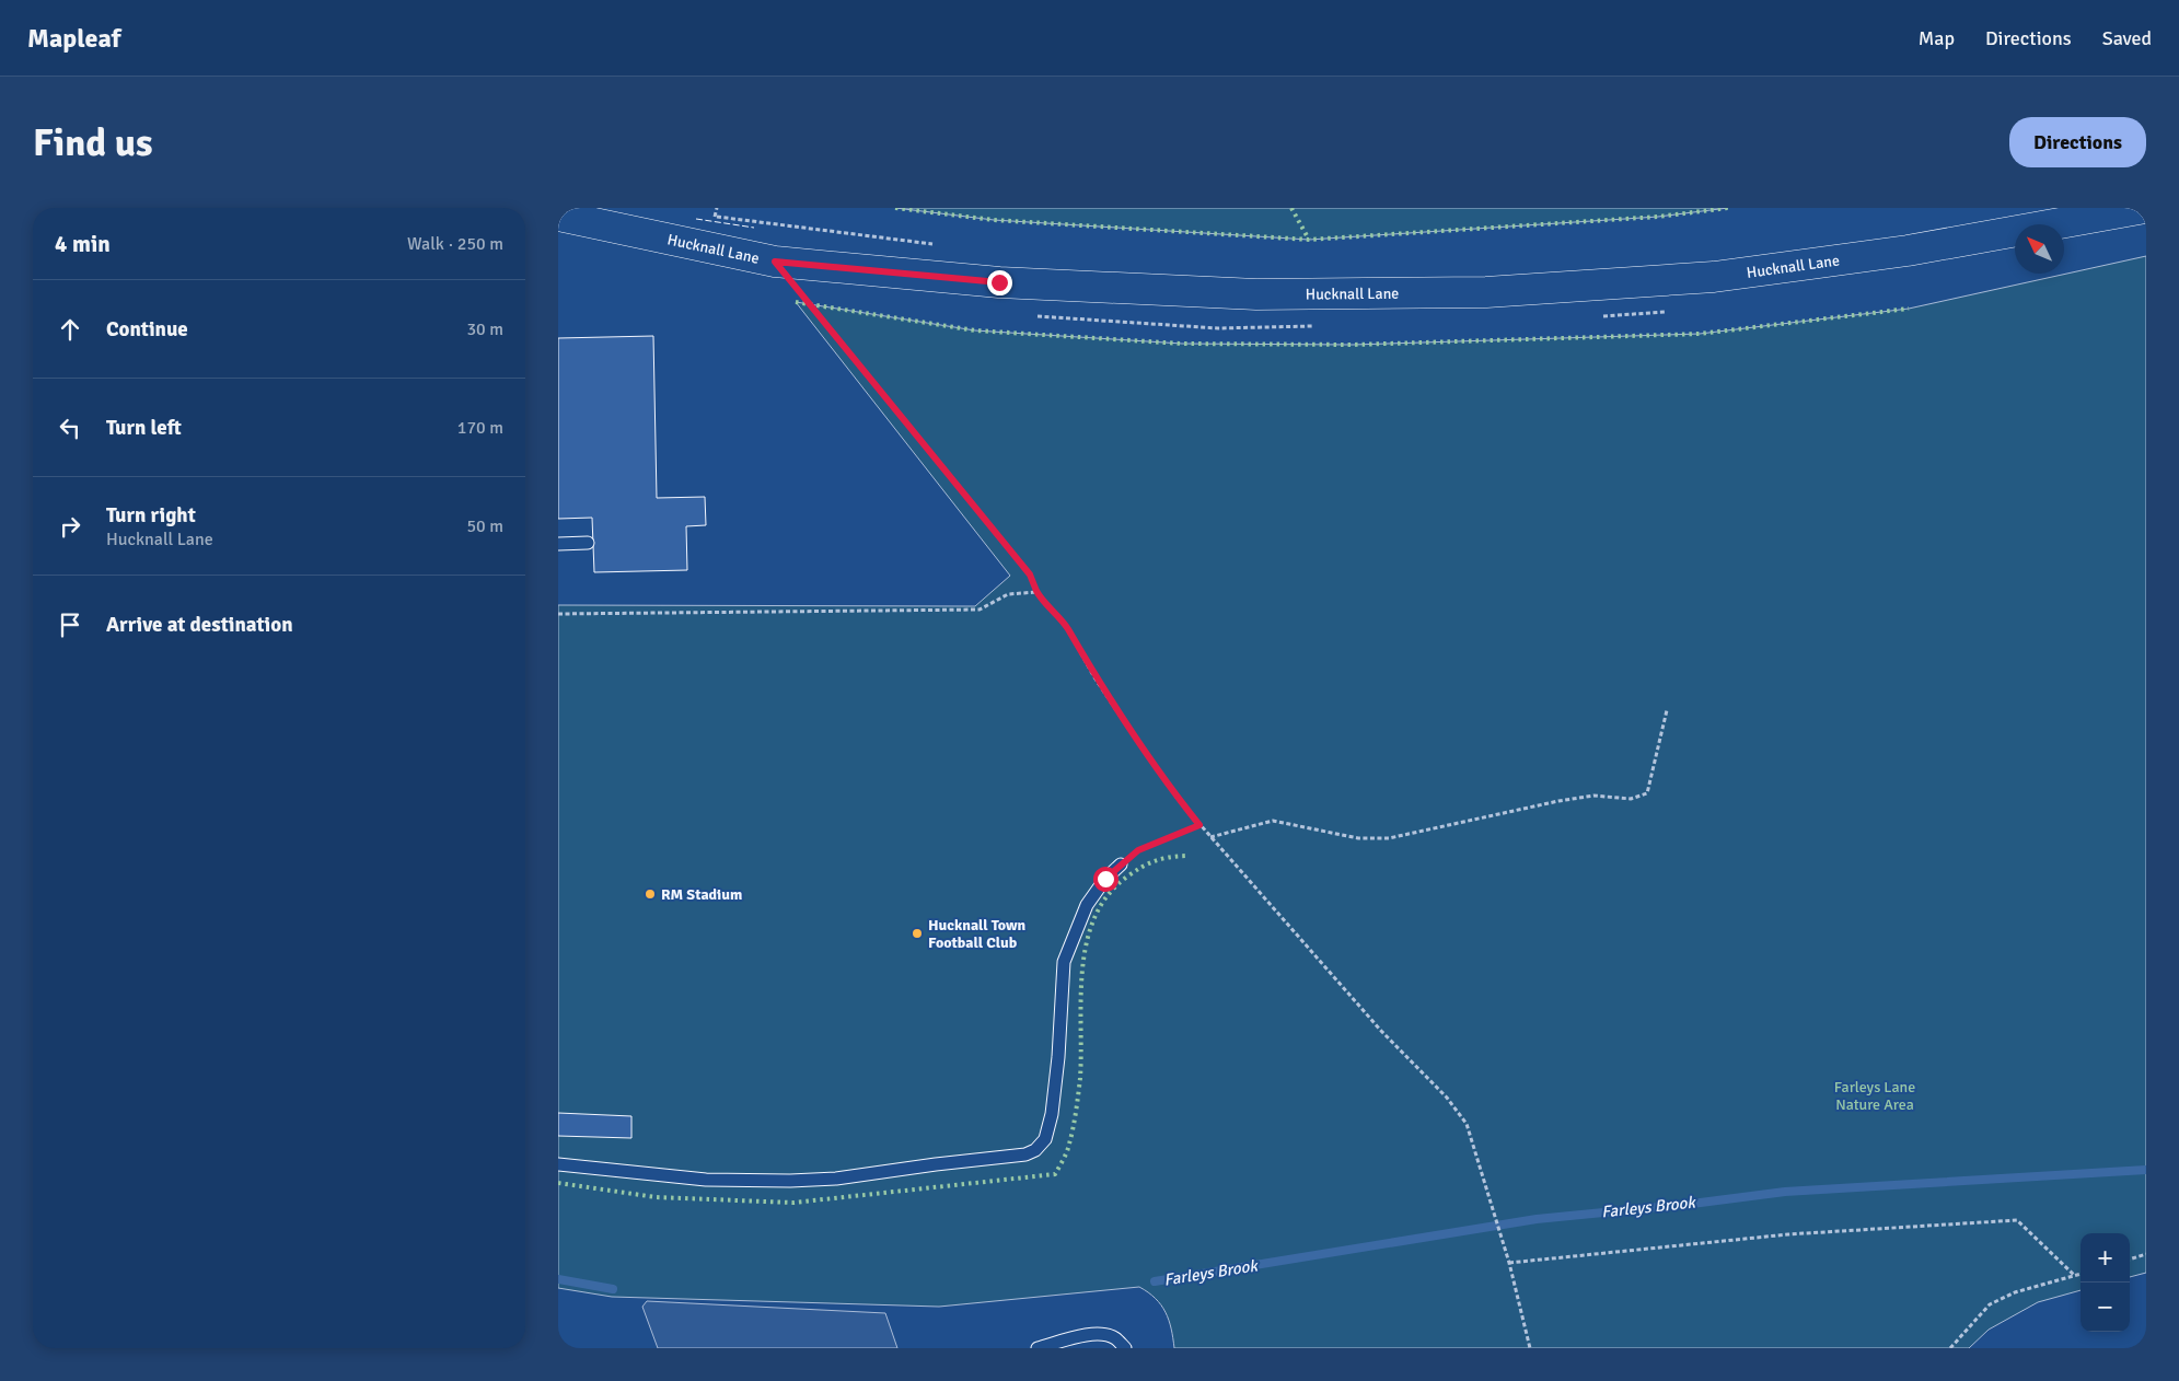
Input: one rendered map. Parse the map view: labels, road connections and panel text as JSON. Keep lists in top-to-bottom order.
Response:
{
  "streets": {
    "main road": ["Hucknall Lane"]
  },
  "water": ["Farleys Brook"],
  "parks": ["Farleys Lane Nature Area"],
  "places": ["RM Stadium", "Hucknall Town Football Club"],
  "north": "top left",
  "page": {
    "header": "Mapleaf",
    "nav": ["Map", "Directions", "Saved"],
    "buttons": "Directions",
    "title": "Find us",
    "heading": ["4 min", "Walk · 250 m"],
    "list": [
      ["Continue", "30 m"],
      ["Turn left", "170 m"],
      ["Turn right", "Hucknall Lane", "50 m"],
      "Arrive at destination"
    ],
    "map_buttons": ["+", "−"]
  }
}
